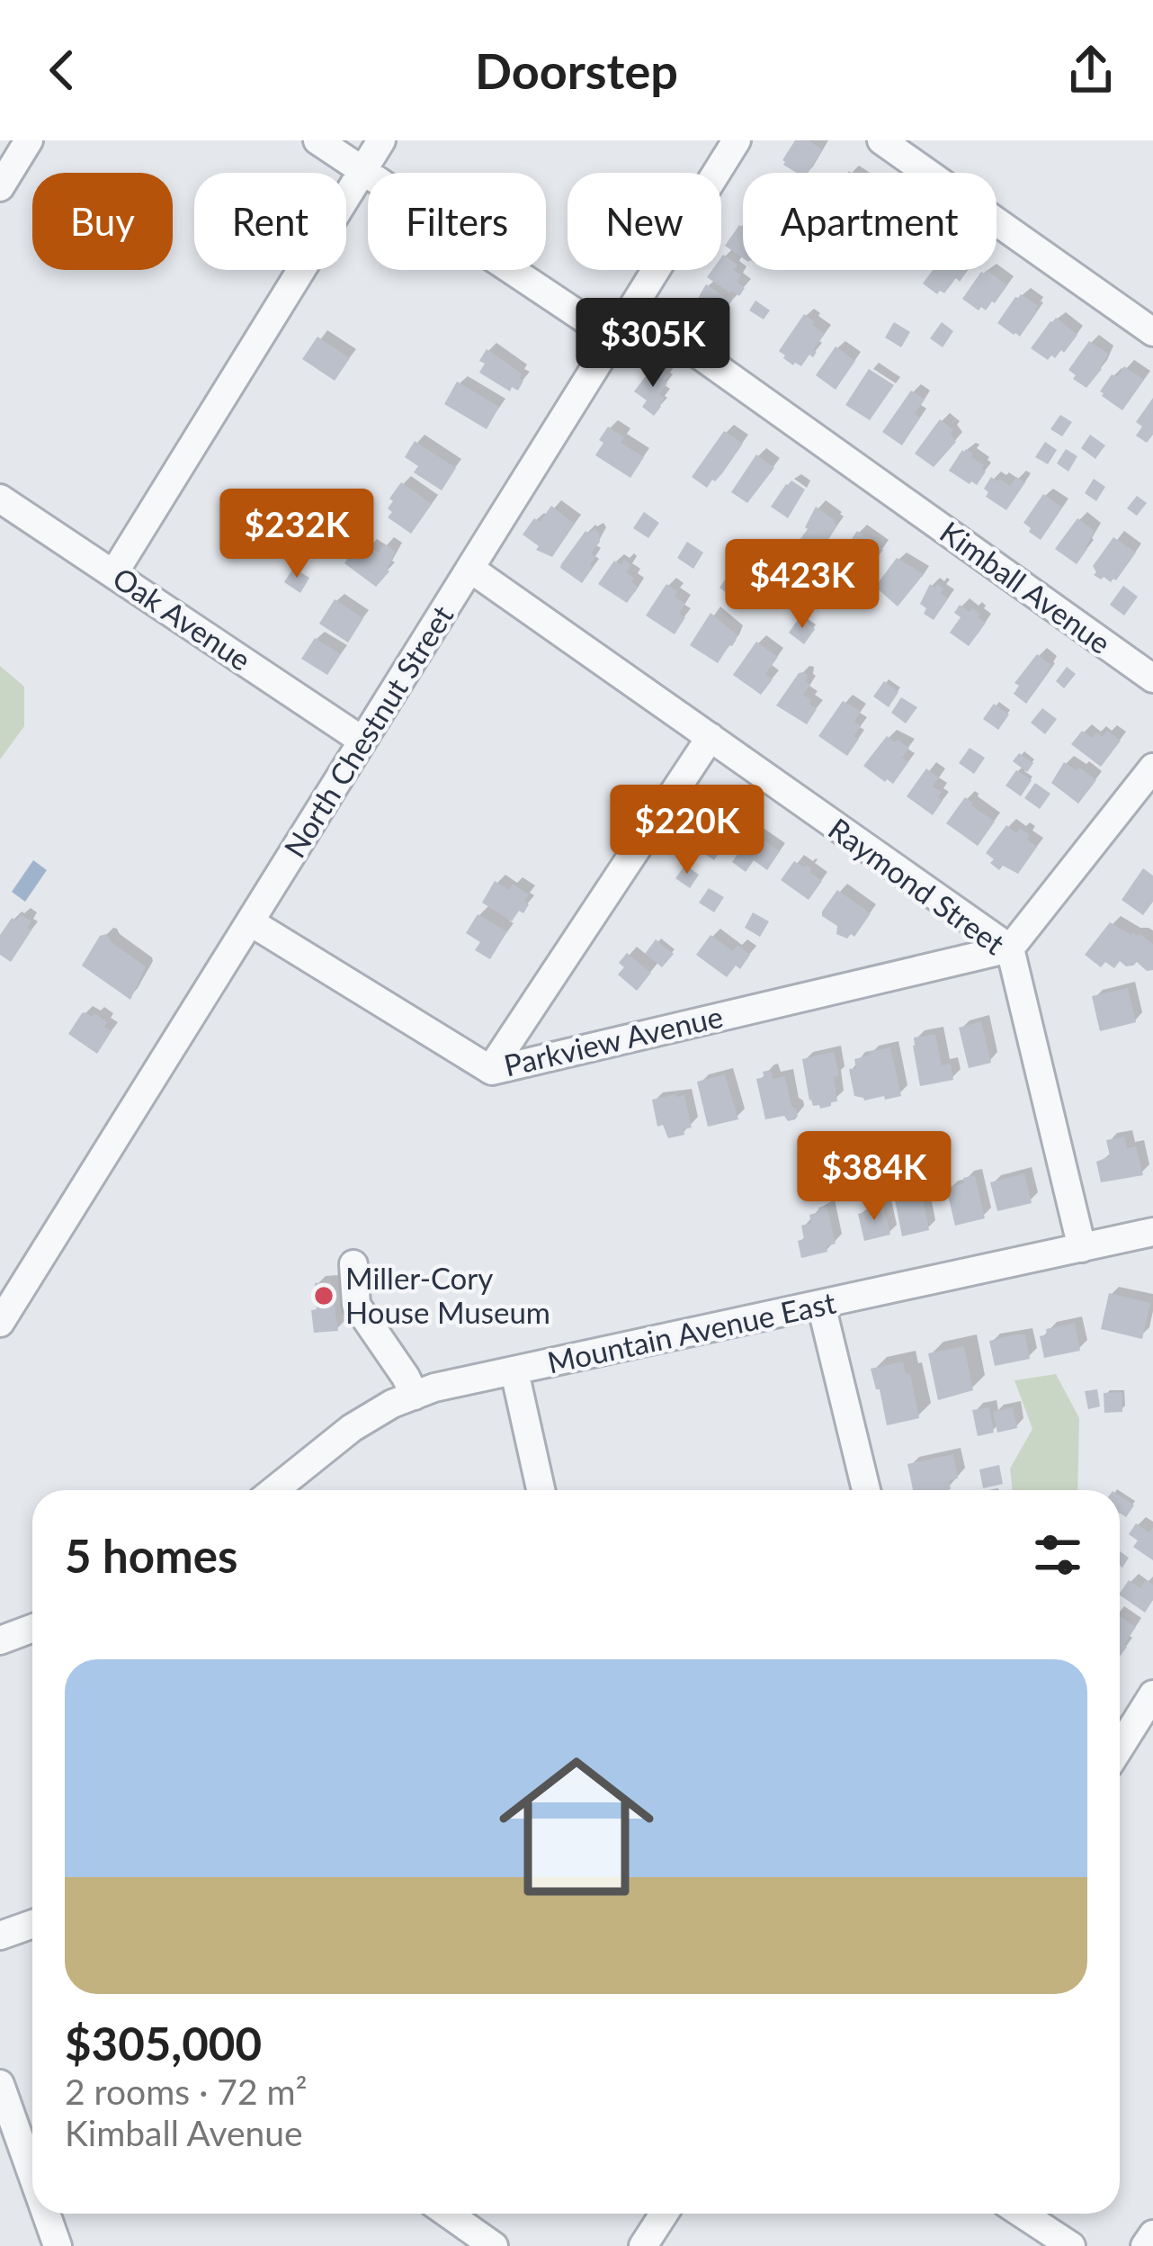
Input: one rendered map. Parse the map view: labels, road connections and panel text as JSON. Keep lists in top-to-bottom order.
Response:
{
  "streets": {
    "street": [
      "Kimball Avenue",
      "Oak Avenue",
      "North Chestnut Street",
      "Raymond Street",
      "Parkview Avenue",
      "Mountain Avenue East"
    ]
  },
  "crossings": [
    ["Kimball Avenue", "North Chestnut Street"],
    ["Oak Avenue", "North Chestnut Street"],
    ["North Chestnut Street", "Raymond Street"],
    ["North Chestnut Street", "Parkview Avenue"],
    ["Raymond Street", "Parkview Avenue"],
    ["Raymond Street", "Mountain Avenue East"]
  ],
  "places": ["Miller-Cory House Museum"],
  "page": {
    "header": "Doorstep",
    "chip": [
      "Buy",
      "Rent",
      "Filters",
      "New",
      "Apartment"
    ],
    "price": [
      "$305K",
      "$232K",
      "$423K",
      "$220K",
      "$384K"
    ],
    "heading": "5 homes",
    "list": [
      {
        "name": "$305,000",
        "note": "2 rooms · 72 m² · Kimball Avenue"
      }
    ]
  }
}
